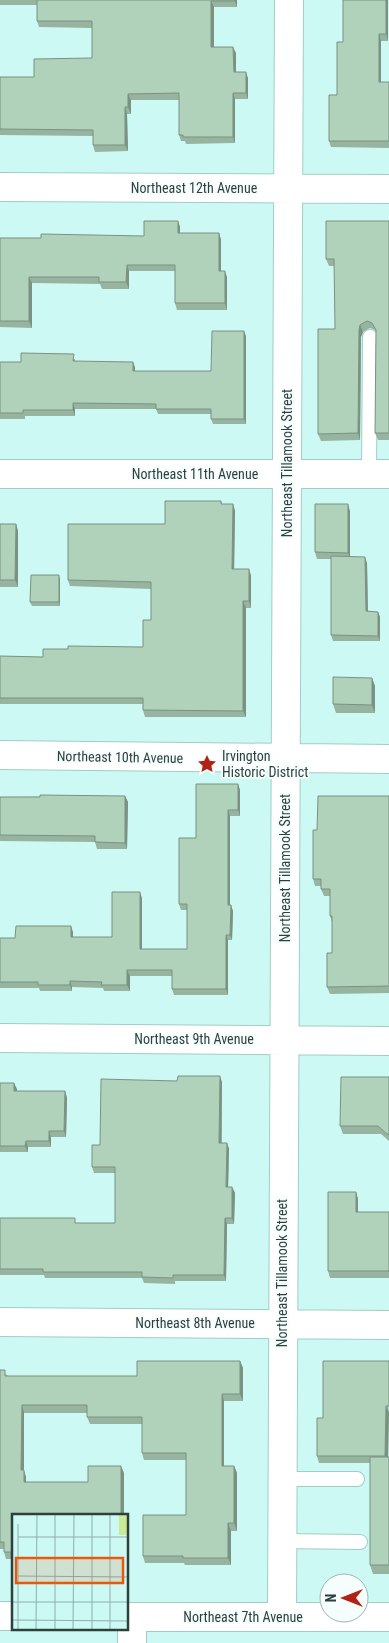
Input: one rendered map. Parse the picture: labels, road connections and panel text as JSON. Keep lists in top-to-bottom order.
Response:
{
  "streets": {
    "street": [
      "Northeast 12th Avenue",
      "Northeast Tillamook Street",
      "Northeast 11th Avenue",
      "Northeast 10th Avenue",
      "Northeast 9th Avenue",
      "Northeast 8th Avenue",
      "Northeast 7th Avenue"
    ]
  },
  "crossings": [
    ["Northeast 12th Avenue", "Northeast Tillamook Street"],
    ["Northeast Tillamook Street", "Northeast 11th Avenue"],
    ["Northeast Tillamook Street", "Northeast 10th Avenue"],
    ["Northeast Tillamook Street", "Northeast 9th Avenue"],
    ["Northeast Tillamook Street", "Northeast 8th Avenue"],
    ["Northeast Tillamook Street", "Northeast 7th Avenue"]
  ],
  "places": {
    "place": ["Irvington Historic District"]
  },
  "north": "left"
}
